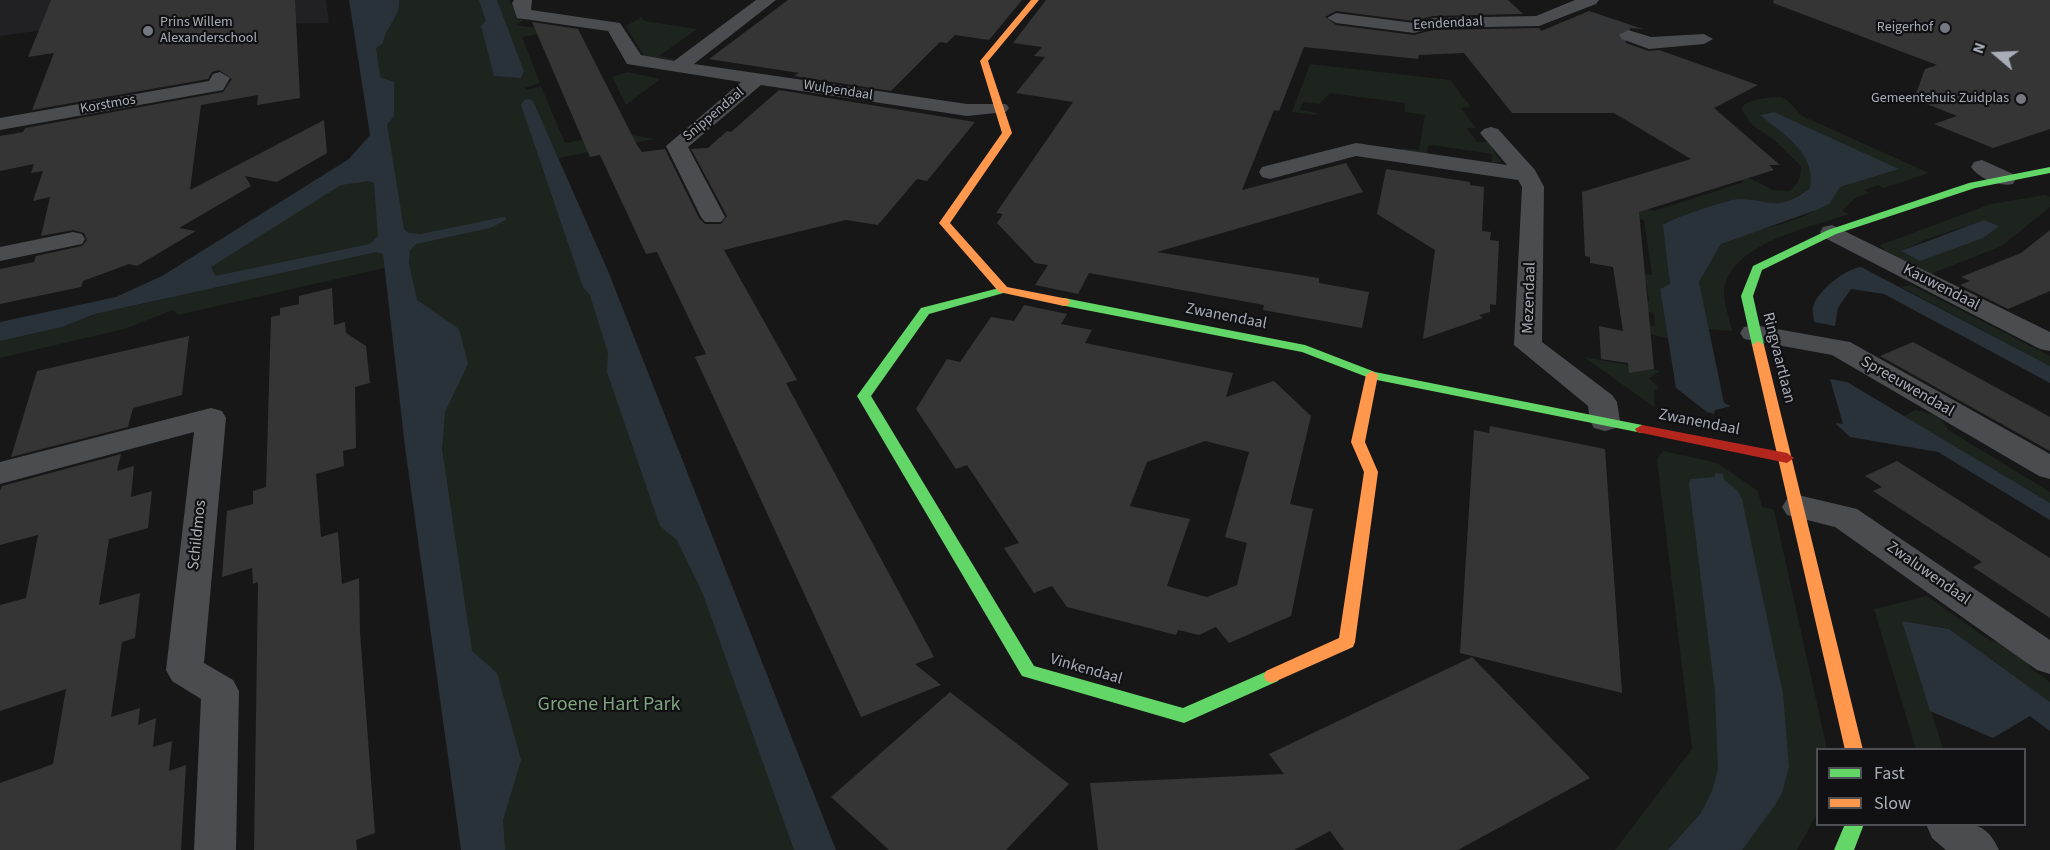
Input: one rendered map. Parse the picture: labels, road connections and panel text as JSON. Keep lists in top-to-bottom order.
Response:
{
  "streets": {
    "street": [
      "Eendendaal",
      "Wulpendaal",
      "Korstmos",
      "Snippendaal",
      "Kauwendaal",
      "Mezendaal",
      "Zwanendaal",
      "Ringvaartlaan",
      "Spreeuwendaal",
      "Schildmos",
      "Zwaluwendaal",
      "Vinkendaal"
    ]
  },
  "crossings": [
    ["Wulpendaal", "Snippendaal"],
    ["Kauwendaal", "Ringvaartlaan"],
    ["Mezendaal", "Zwanendaal"],
    ["Zwanendaal", "Ringvaartlaan"],
    ["Zwanendaal", "Vinkendaal"],
    ["Ringvaartlaan", "Spreeuwendaal"],
    ["Ringvaartlaan", "Zwaluwendaal"]
  ],
  "parks": ["Groene Hart Park"],
  "places": ["Reigerhof", "Prins Willem Alexanderschool", "Gemeentehuis Zuidplas"],
  "legend": ["Fast", "Slow"],
  "north": "left"
}
